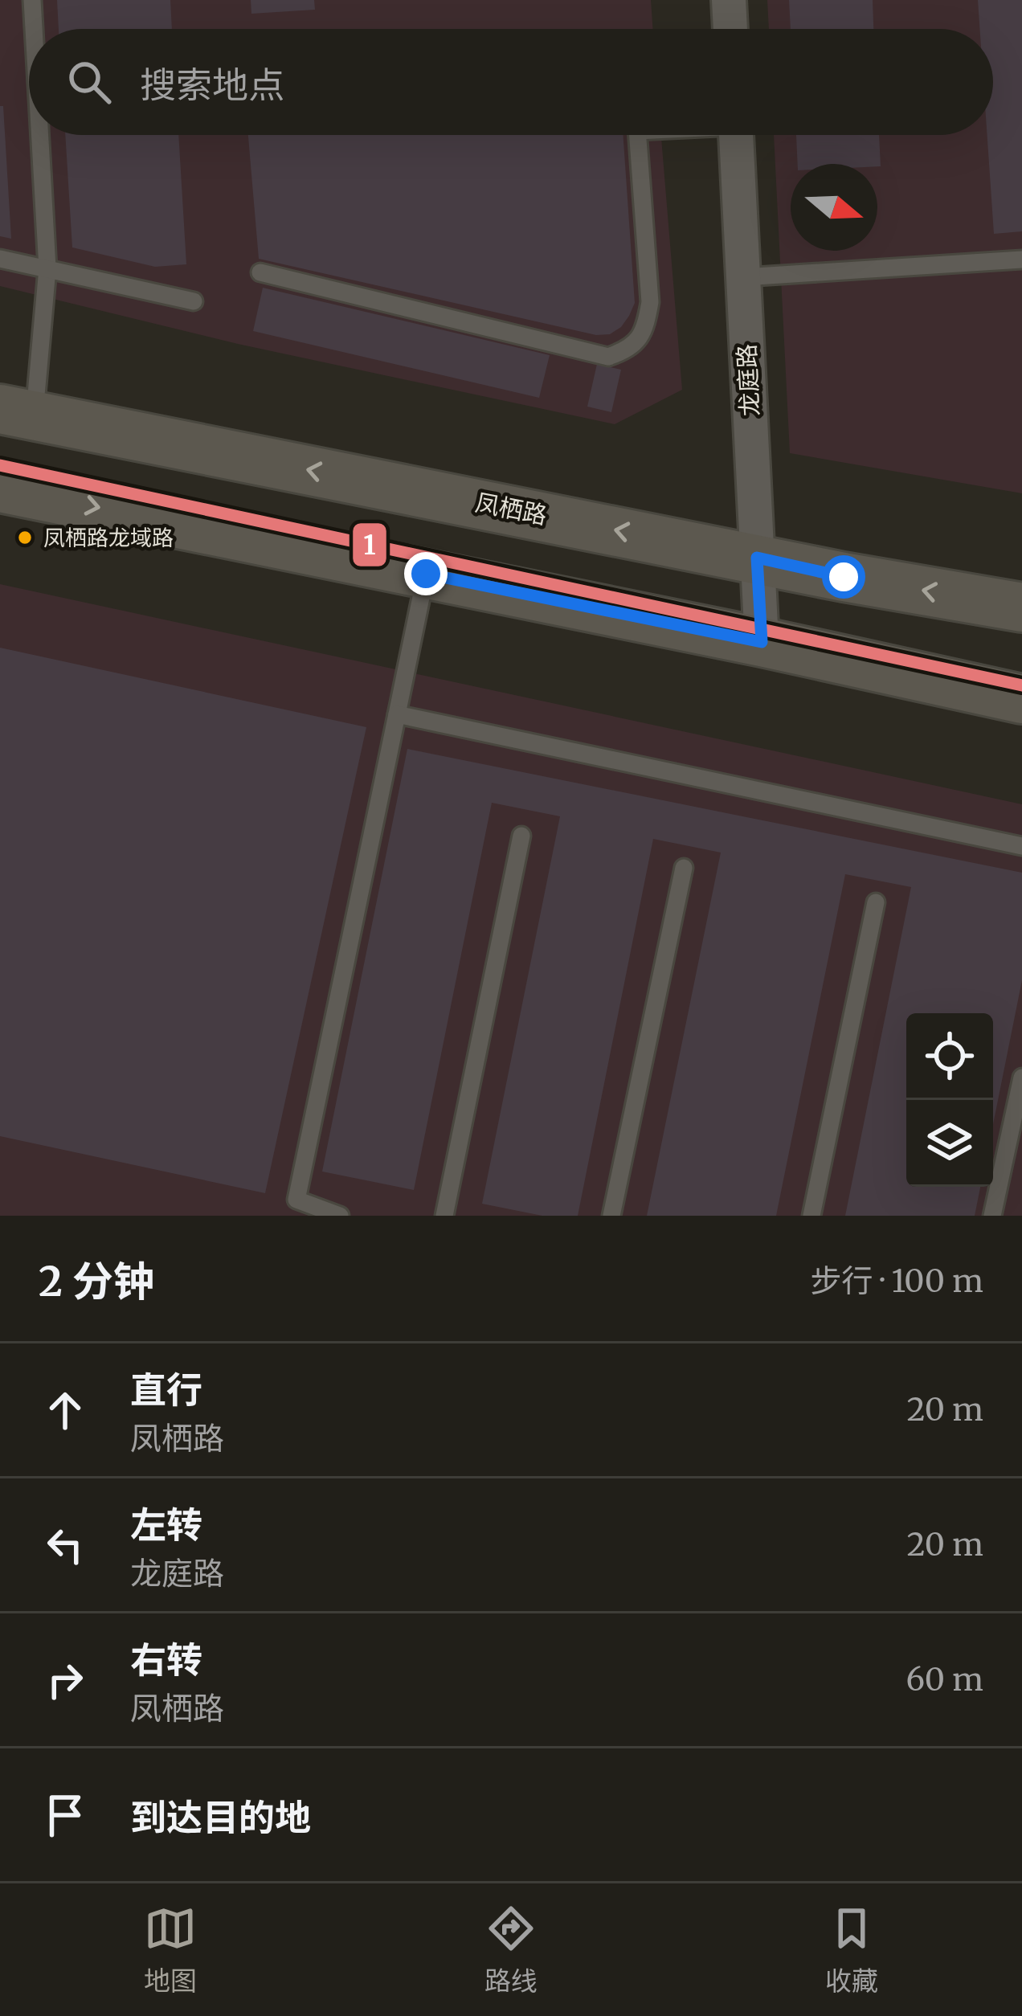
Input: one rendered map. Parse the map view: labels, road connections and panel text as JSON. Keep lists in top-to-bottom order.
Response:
{
  "streets": {
    "main road": ["凤栖路"],
    "street": ["龙庭路"]
  },
  "crossings": [
    ["龙庭路", "凤栖路"]
  ],
  "places": ["凤栖路龙域路"],
  "lines": ["transit line 1"],
  "north": "right",
  "page": {
    "search": "搜索地点",
    "heading": ["2 分钟", "步行 · 100 m"],
    "list": [
      ["直行", "凤栖路", "20 m"],
      ["左转", "龙庭路", "20 m"],
      ["右转", "凤栖路", "60 m"],
      "到达目的地"
    ],
    "nav": ["地图", "路线", "收藏"]
  }
}
